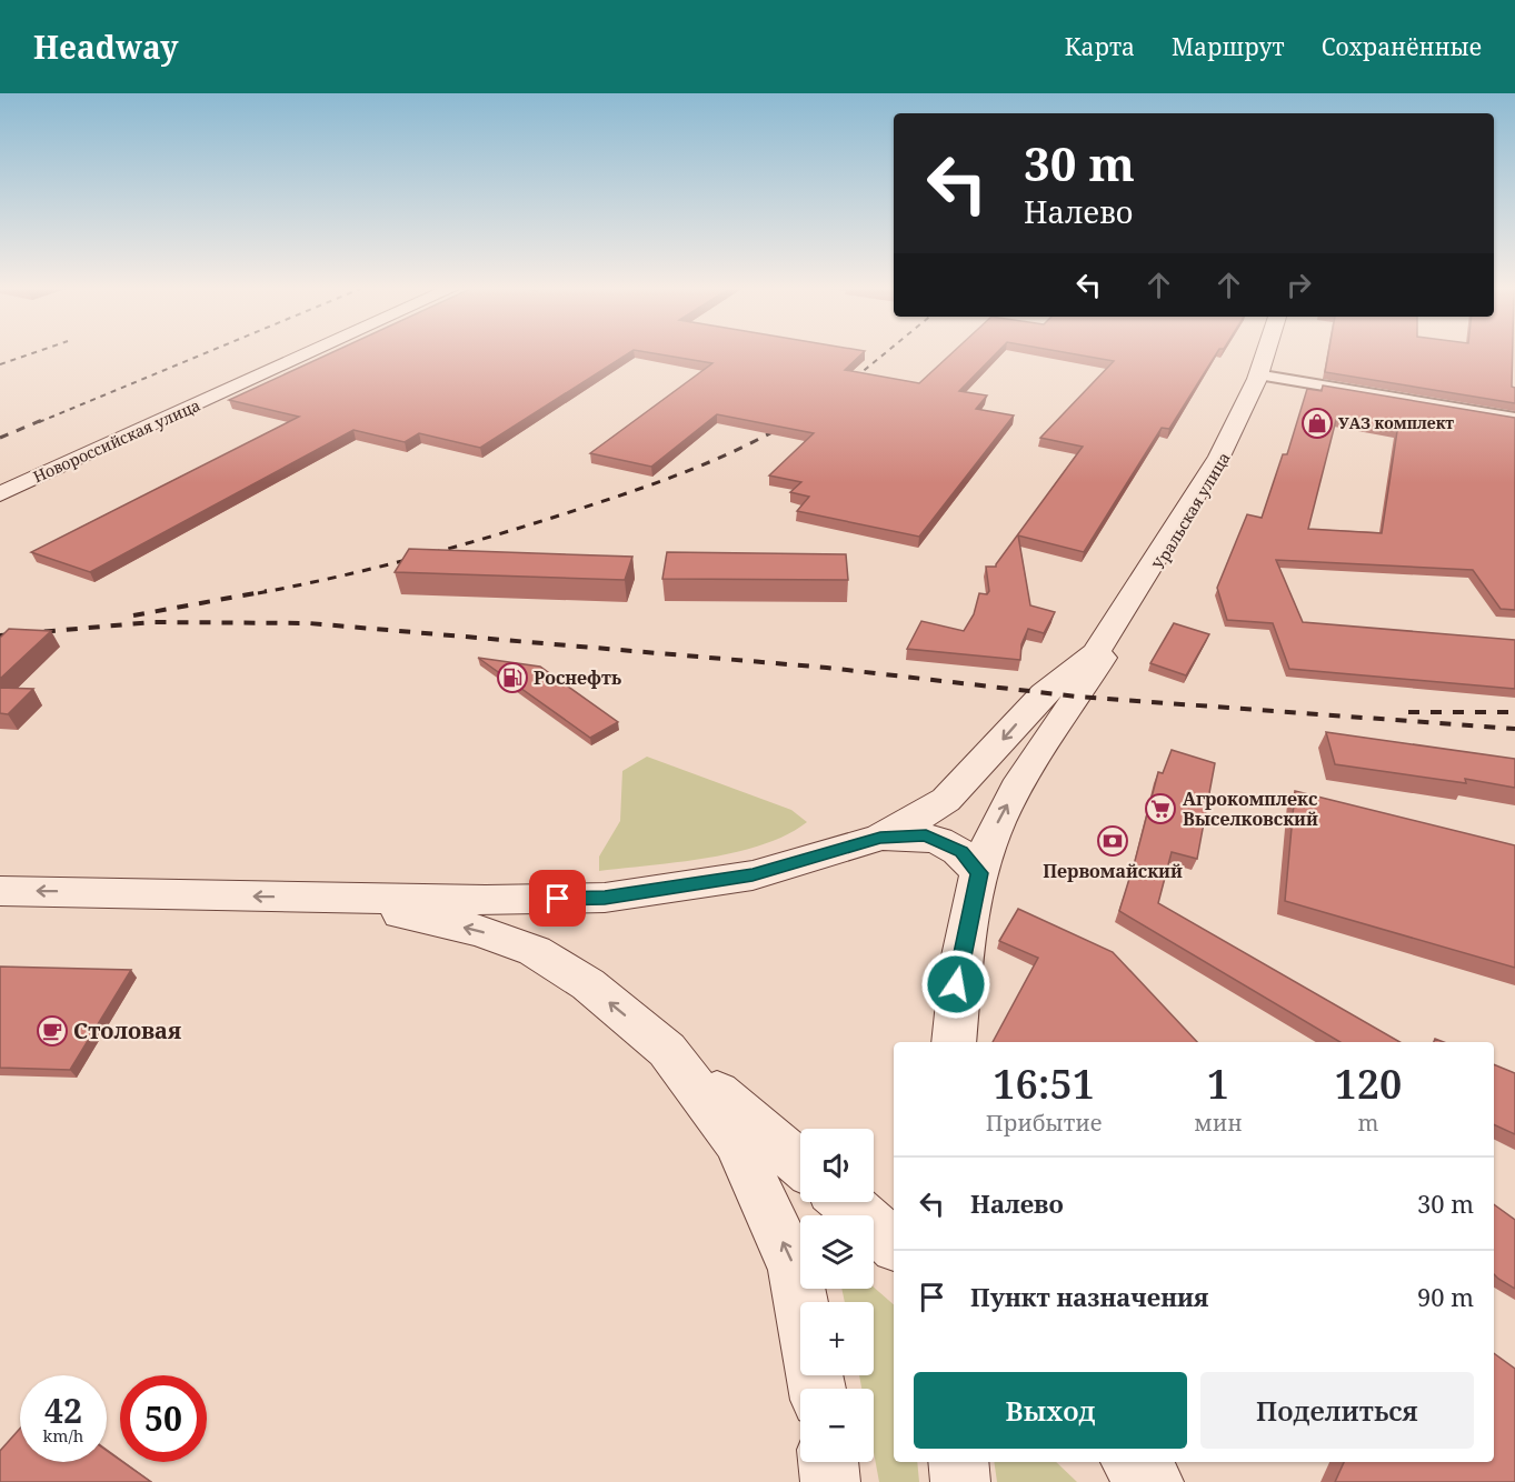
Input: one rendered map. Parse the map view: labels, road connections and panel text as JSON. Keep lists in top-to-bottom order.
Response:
{
  "streets": {
    "main road": ["Новороссийская улица", "Уральская улица"]
  },
  "places": {
    "shop": ["УАЗ комплект"],
    "fuel station": ["Роснефть"],
    "supermarket": ["Агрокомплекс Выселковский"],
    "bank": ["Первомайский"],
    "cafe": ["Столовая"]
  },
  "page": {
    "header": "Headway",
    "nav": ["Карта", "Маршрут", "Сохранённые"],
    "turn": ["30 m", "Налево"],
    "eta": [
      "16:51",
      "Прибытие",
      "1",
      "мин",
      "120",
      "m"
    ],
    "map_buttons": ["+", "−"],
    "list": [
      {
        "name": "Налево",
        "value": "30 m"
      },
      {
        "name": "Пункт назначения",
        "value": "90 m"
      }
    ],
    "buttons": ["Выход", "Поделиться"],
    "speed": "42 km/h",
    "limit": "50"
  }
}
